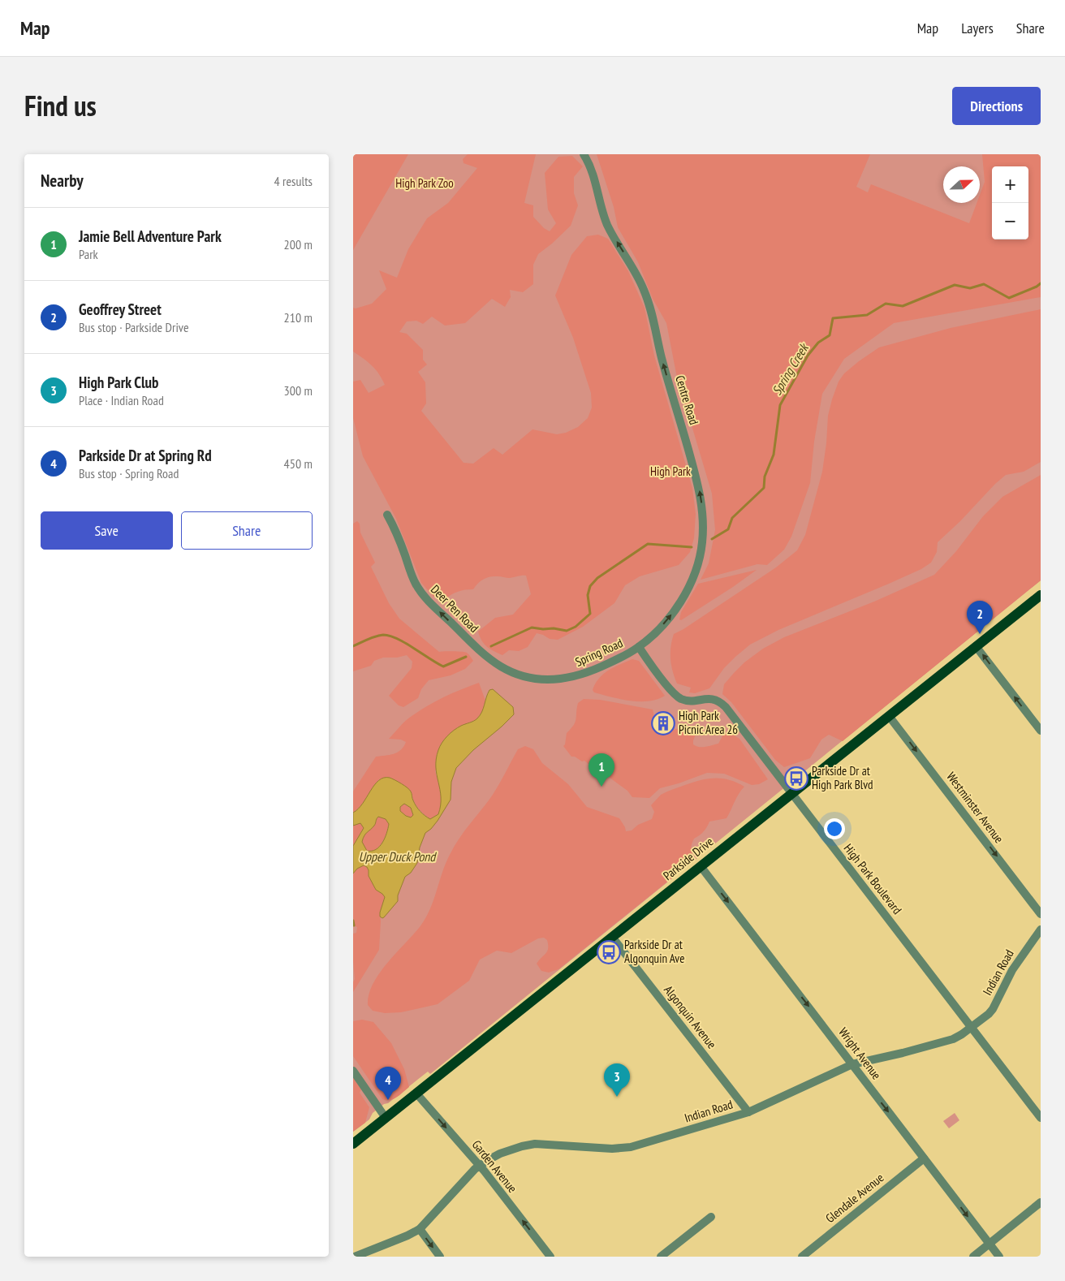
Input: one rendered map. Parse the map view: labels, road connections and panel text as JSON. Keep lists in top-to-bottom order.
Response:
{
  "streets": {
    "main road": ["Parkside Drive"],
    "street": [
      "Centre Road",
      "Deer Pen Road",
      "Spring Road",
      "Westminster Avenue",
      "High Park Boulevard",
      "Indian Road",
      "Algonquin Avenue",
      "Wright Avenue",
      "Garden Avenue",
      "Glendale Avenue"
    ]
  },
  "crossings": [
    ["Centre Road", "Spring Road"],
    ["Centre Road", "High Park Boulevard"],
    ["Deer Pen Road", "Spring Road"],
    ["Spring Road", "High Park Boulevard"],
    ["Westminster Avenue", "Parkside Drive"],
    ["Parkside Drive", "High Park Boulevard"],
    ["Parkside Drive", "Algonquin Avenue"],
    ["Parkside Drive", "Wright Avenue"],
    ["Parkside Drive", "Garden Avenue"],
    ["High Park Boulevard", "Indian Road"],
    ["Indian Road", "Algonquin Avenue"],
    ["Indian Road", "Wright Avenue"],
    ["Indian Road", "Garden Avenue"],
    ["Wright Avenue", "Glendale Avenue"]
  ],
  "one_way": [
    "Centre Road",
    "Deer Pen Road",
    "Westminster Avenue",
    "Wright Avenue"
  ],
  "water": ["Spring Creek", "Upper Duck Pond"],
  "parks": ["High Park Zoo", "High Park"],
  "places": {
    "building": ["High Park Picnic Area 26"],
    "bus stop": ["Parkside Dr at High Park Blvd", "Parkside Dr at Algonquin Ave"]
  },
  "north": "right",
  "page": {
    "header": "Map",
    "nav": ["Map", "Layers", "Share"],
    "title": "Find us",
    "buttons": [
      "Directions",
      ["Save", "Share"]
    ],
    "heading": ["Nearby", "4 results"],
    "map_buttons": ["+", "−"],
    "list": [
      {
        "mark": "1",
        "name": "Jamie Bell Adventure Park",
        "note": "Park",
        "value": "200 m"
      },
      {
        "mark": "2",
        "name": "Geoffrey Street",
        "note": "Bus stop · Parkside Drive",
        "value": "210 m"
      },
      {
        "mark": "3",
        "name": "High Park Club",
        "note": "Place · Indian Road",
        "value": "300 m"
      },
      {
        "mark": "4",
        "name": "Parkside Dr at Spring Rd",
        "note": "Bus stop · Spring Road",
        "value": "450 m"
      }
    ],
    "pins": [
      "2",
      "1",
      "3",
      "4"
    ]
  }
}
